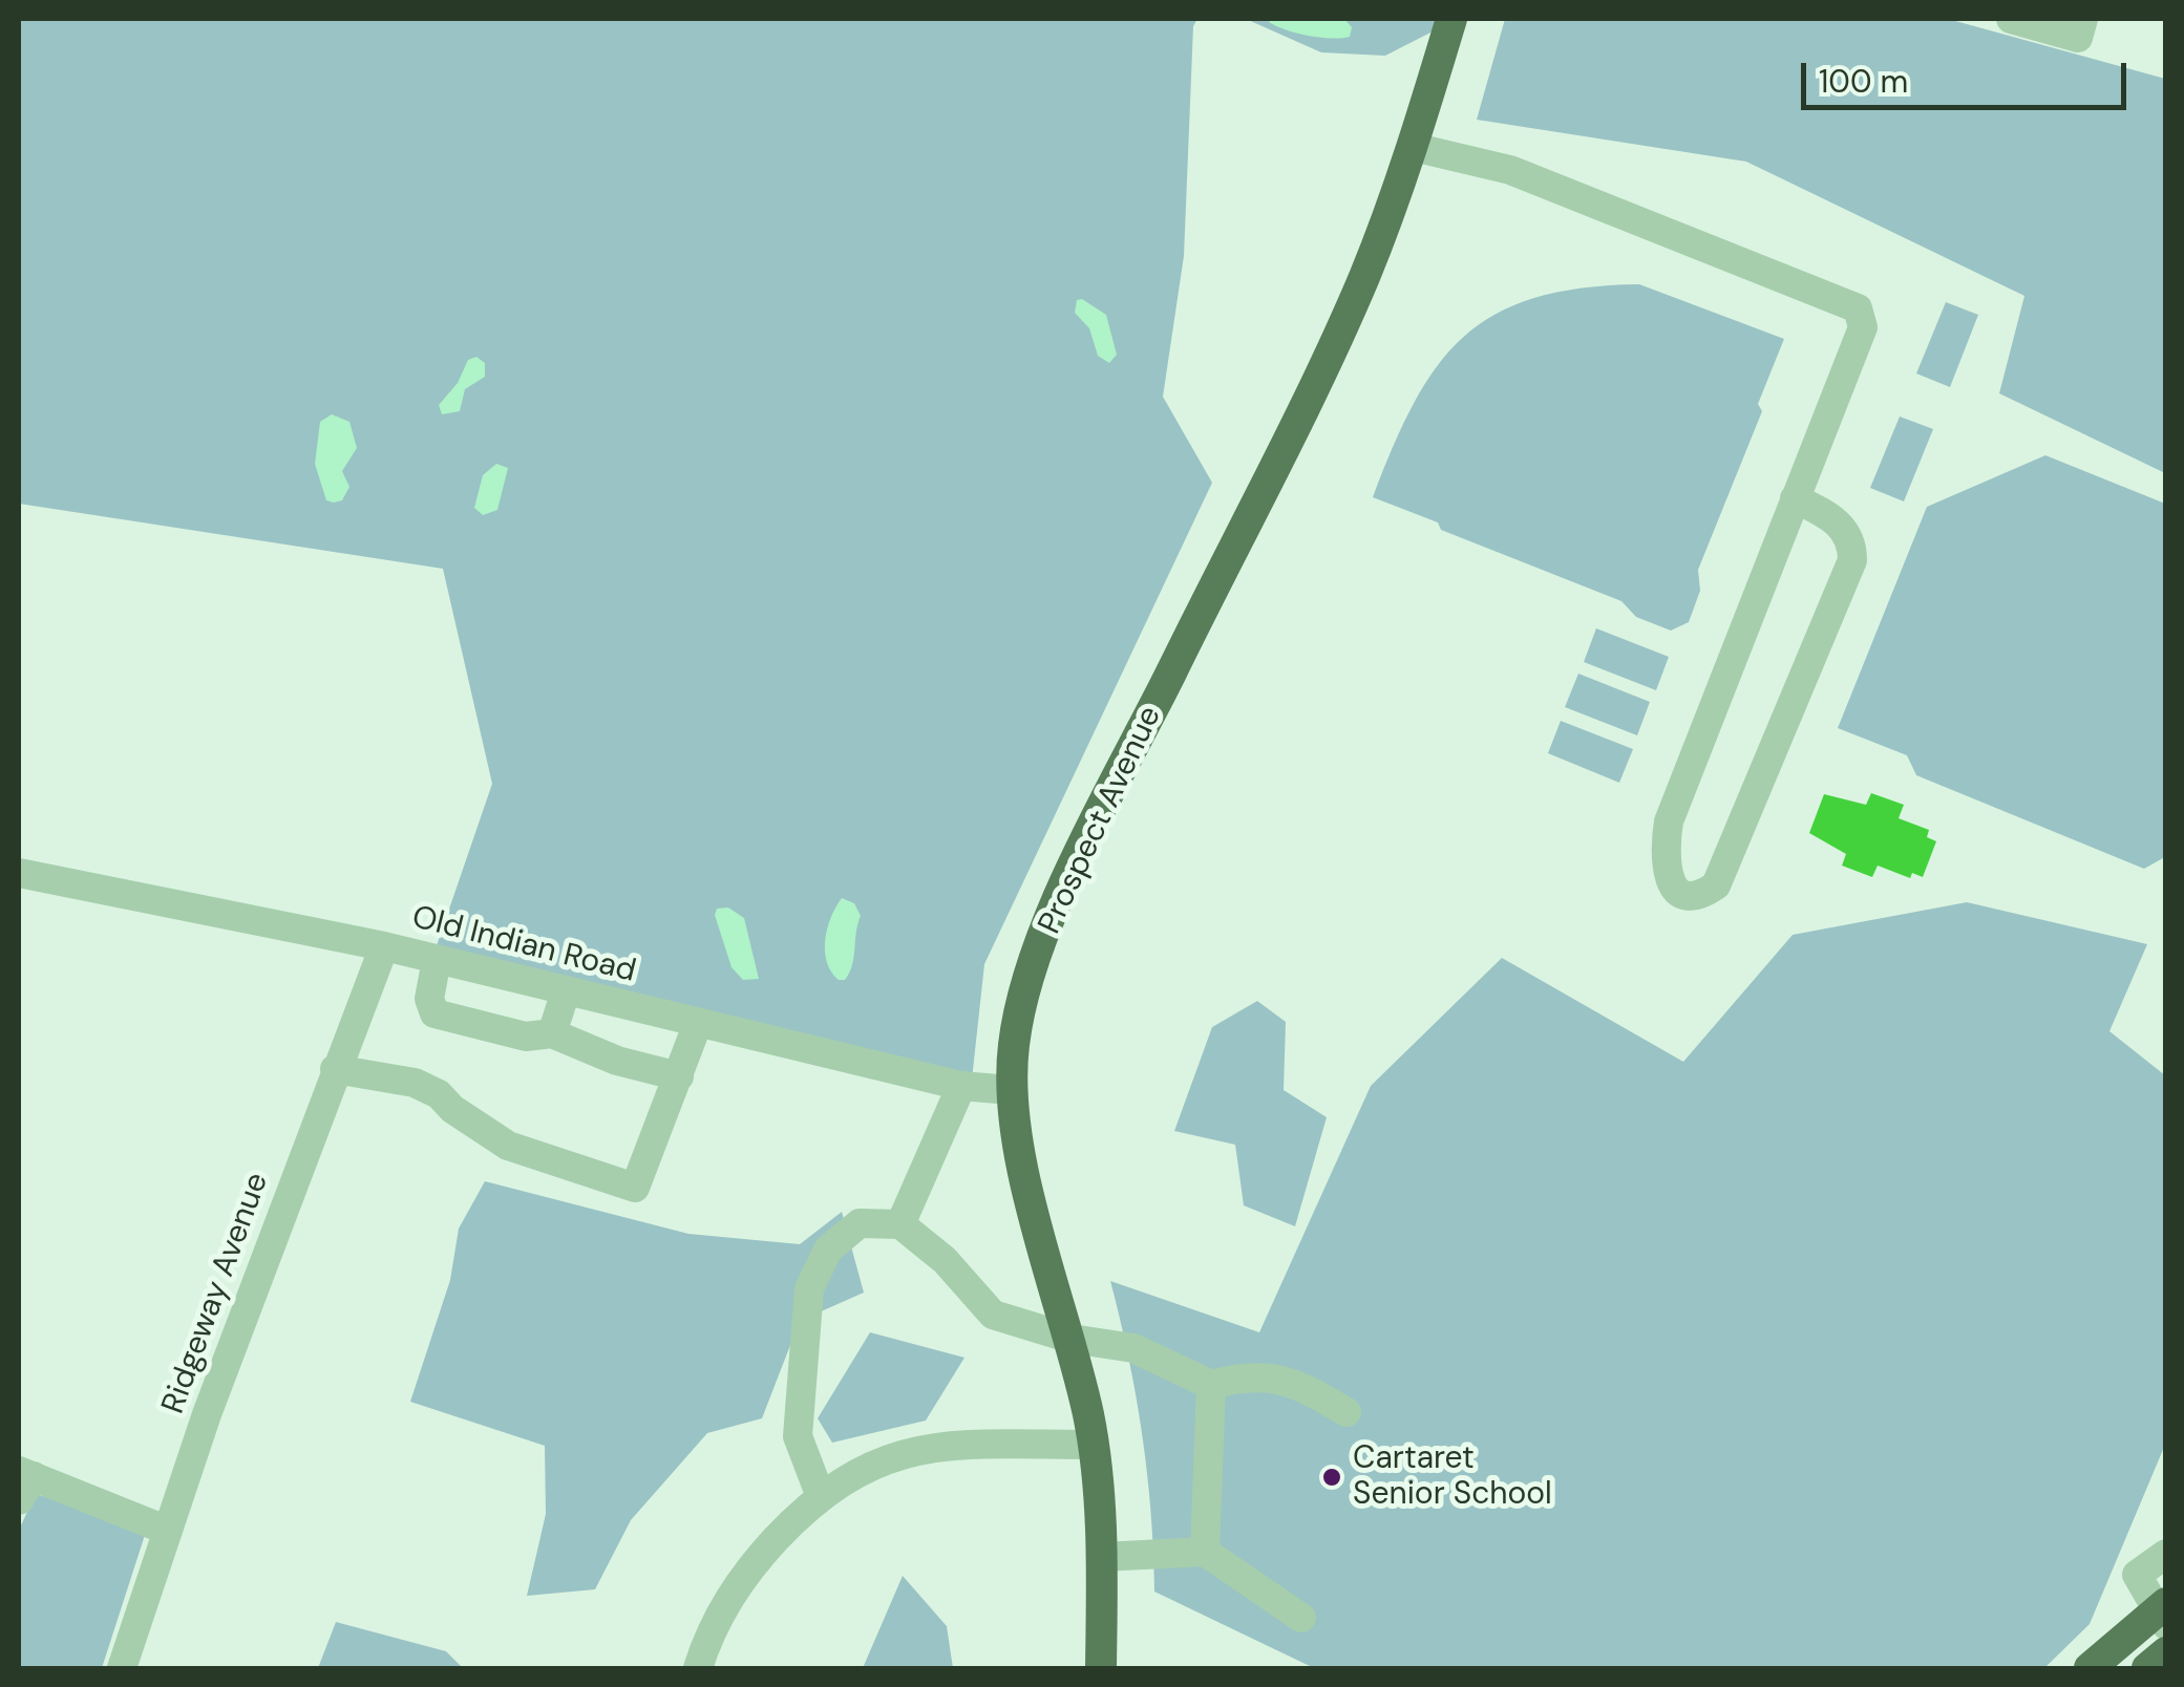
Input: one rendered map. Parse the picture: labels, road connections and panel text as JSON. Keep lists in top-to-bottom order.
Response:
{
  "streets": {
    "main road": ["Prospect Avenue"],
    "street": ["Old Indian Road", "Ridgeway Avenue"]
  },
  "crossings": [
    ["Prospect Avenue", "Old Indian Road"],
    ["Old Indian Road", "Ridgeway Avenue"]
  ],
  "places": ["Cartaret Senior School"],
  "scale_bar": "100 m"
}
